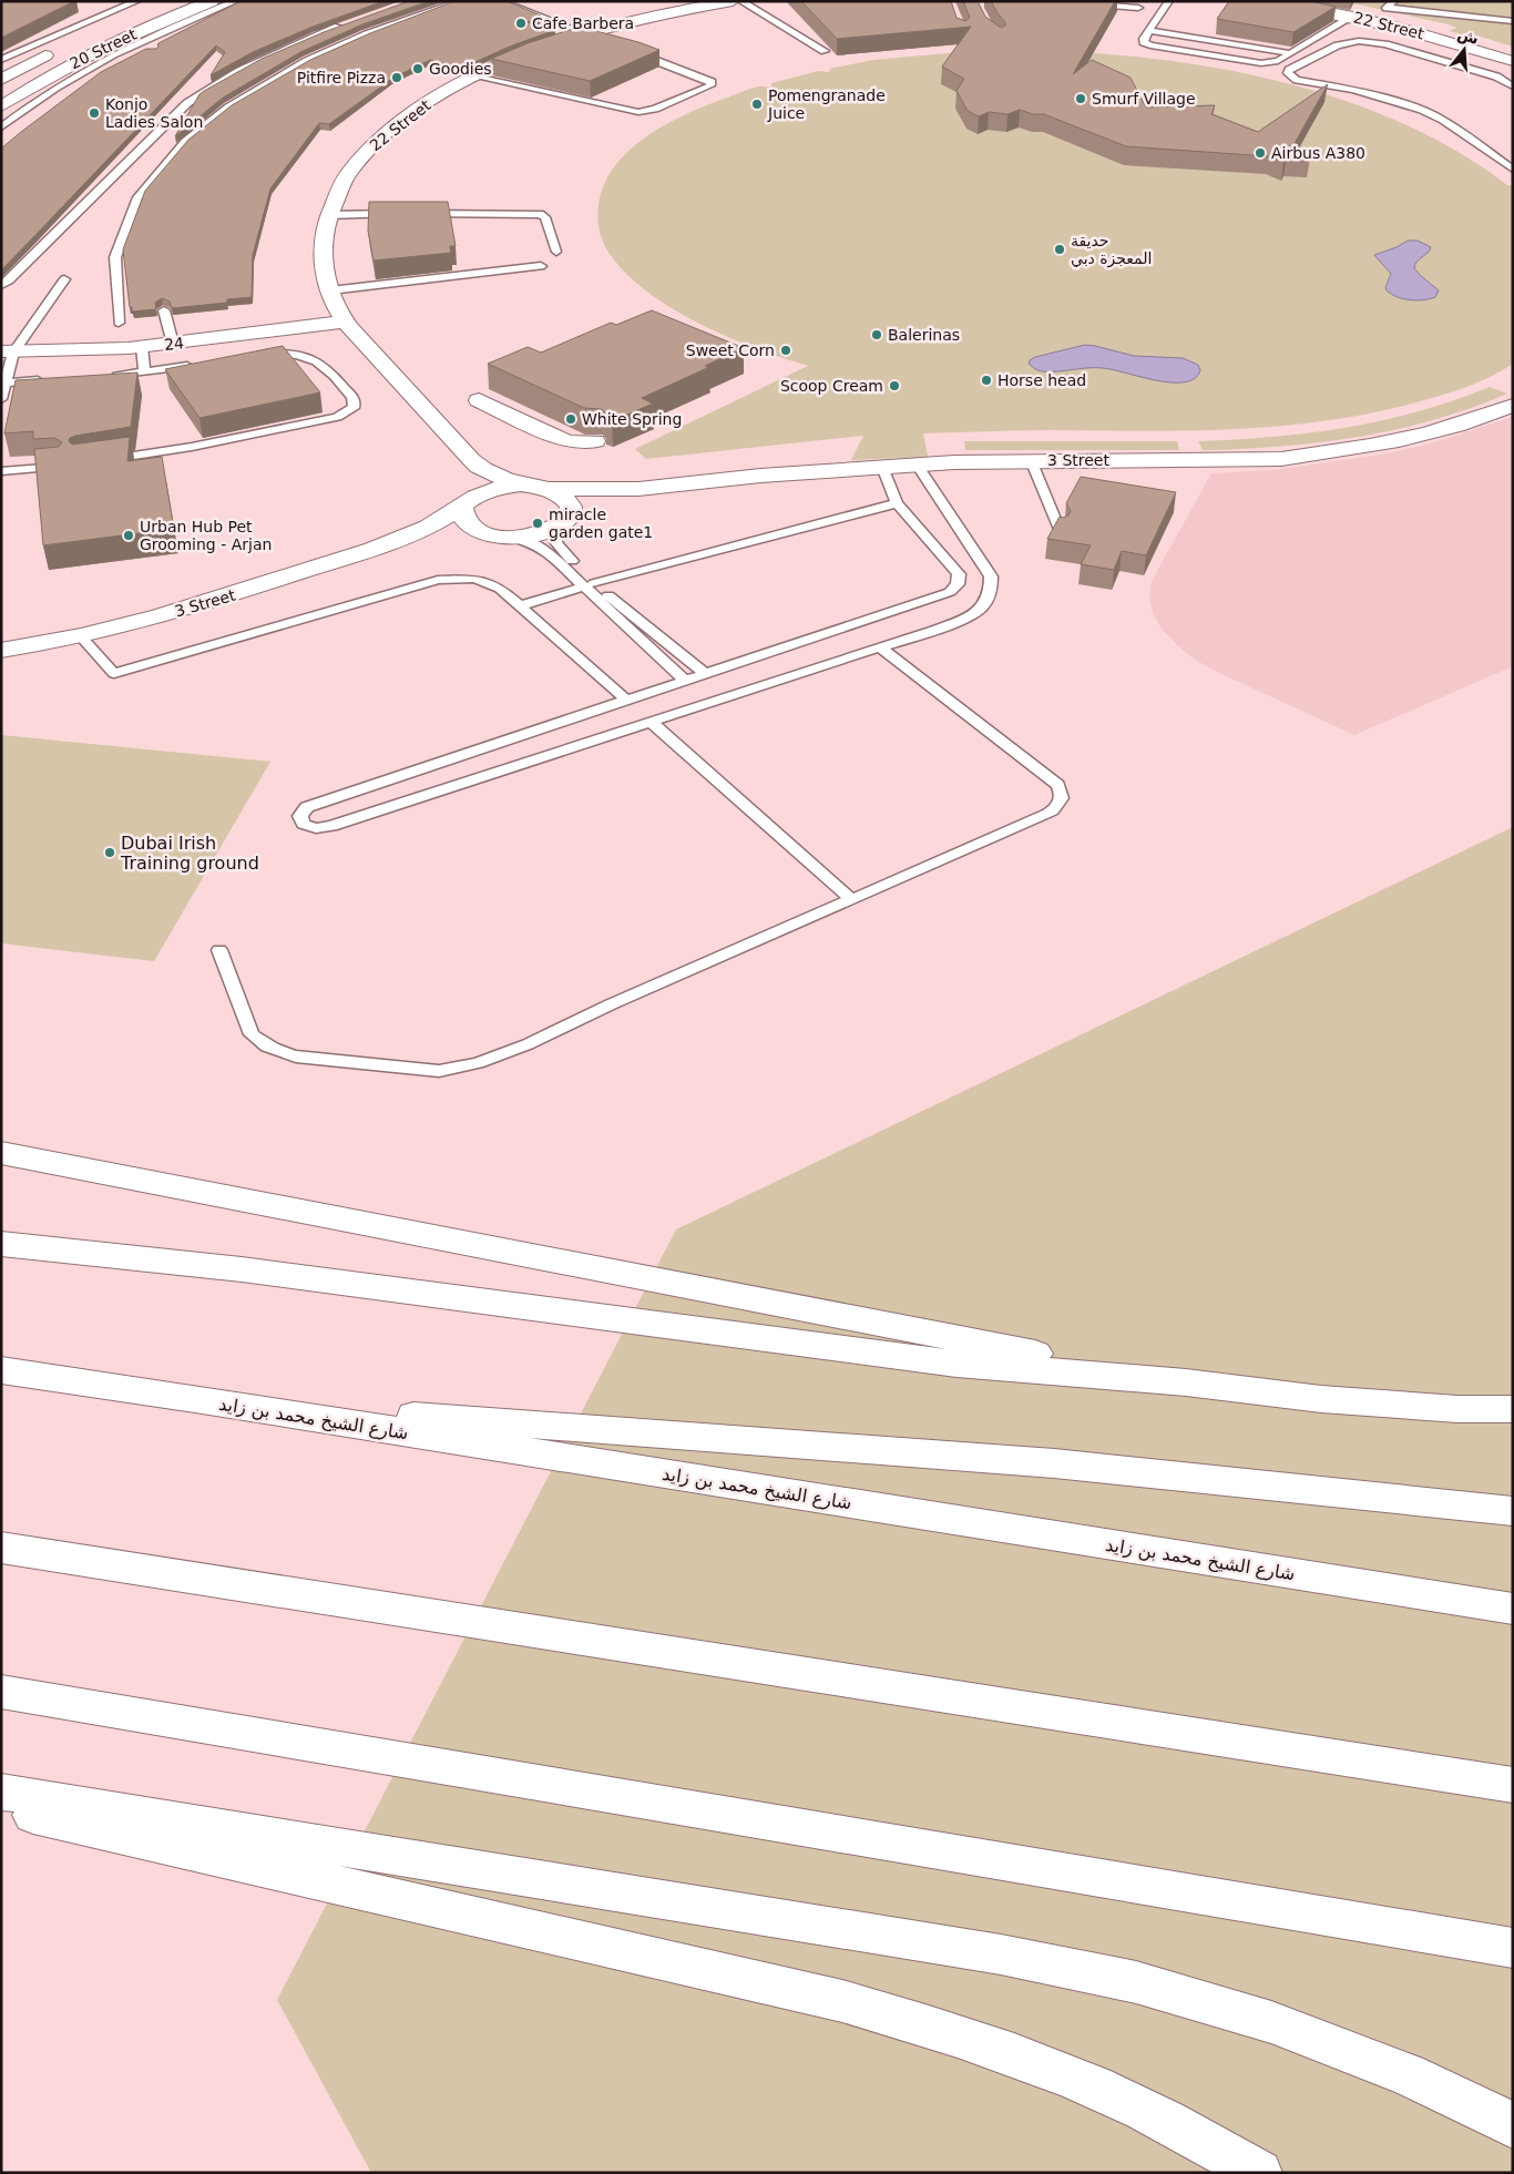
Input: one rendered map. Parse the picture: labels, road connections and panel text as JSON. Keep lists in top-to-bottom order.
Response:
{
  "streets": {
    "main road": [
      "22 Street",
      "20 Street",
      "24",
      "3 Street",
      "شارع الشيخ محمد بن زايد"
    ]
  },
  "crossings": [
    ["22 Street", "24"],
    ["22 Street", "3 Street"]
  ],
  "places": [
    "Cafe Barbera",
    "Goodies",
    "Pitfire Pizza",
    "Smurf Village",
    "Pomengranade Juice",
    "Konjo Ladies Salon",
    "Airbus A380",
    "حديقة المعجزة دبي",
    "Balerinas",
    "Sweet Corn",
    "Horse head",
    "Scoop Cream",
    "White Spring",
    "miracle garden gate1",
    "Urban Hub Pet Grooming - Arjan",
    "Dubai Irish Training ground"
  ],
  "north": "top"
}
